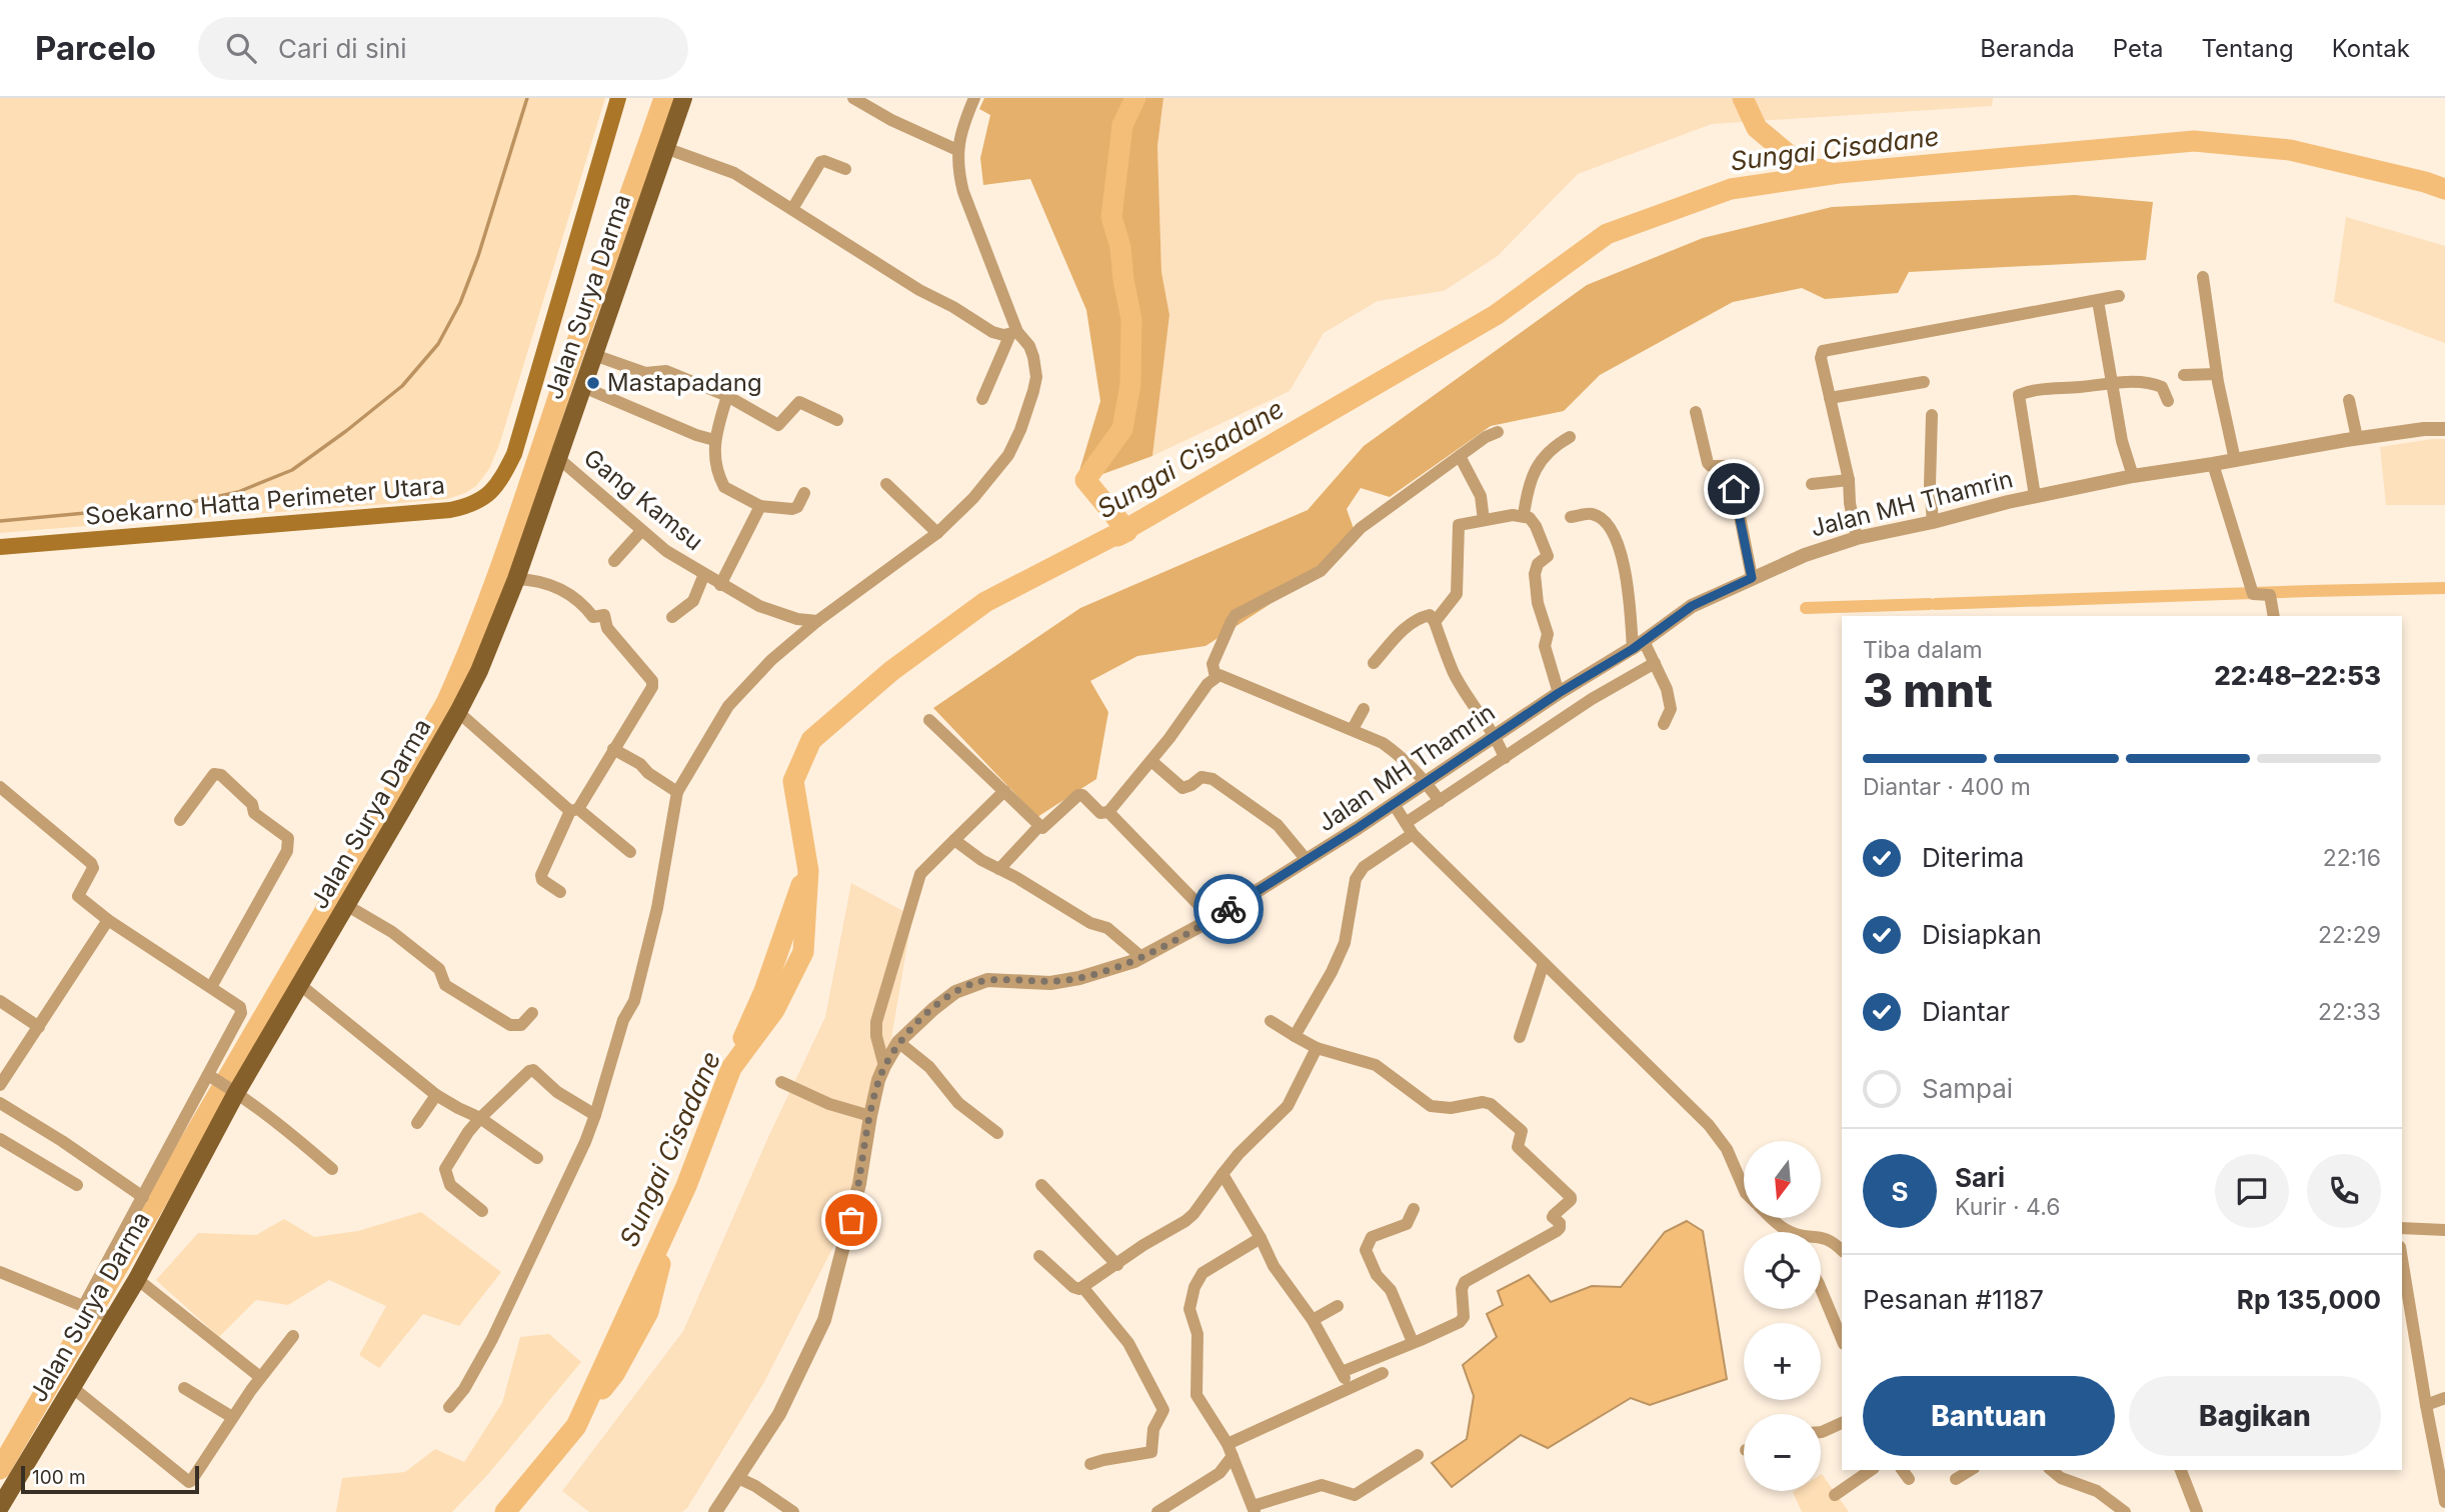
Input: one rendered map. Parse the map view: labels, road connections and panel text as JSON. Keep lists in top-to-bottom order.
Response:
{
  "streets": {
    "main road": ["Jalan Surya Darma", "Soekarno Hatta Perimeter Utara"],
    "street": ["Gang Kamsu", "Jalan MH Thamrin"]
  },
  "crossings": [
    ["Jalan Surya Darma", "Gang Kamsu"]
  ],
  "water": ["Sungai Cisadane"],
  "places": ["Mastapadang"],
  "scale_bar": "100 m",
  "north": "bottom",
  "page": {
    "header": "Parcelo",
    "search": "Cari di sini",
    "nav": [
      "Beranda",
      "Peta",
      "Tentang",
      "Kontak"
    ],
    "heading": ["3 mnt", "Tiba dalam", "22:48–22:53"],
    "panel": [
      "Sari",
      "Kurir · 4.6",
      "Pesanan #1187",
      "Rp 135,000"
    ],
    "bar": "Diantar · 400 m",
    "list": [
      ["Diterima", "22:16"],
      ["Disiapkan", "22:29"],
      ["Diantar", "22:33"],
      "Sampai"
    ],
    "map_buttons": ["+", "−"],
    "round": "S",
    "buttons": ["Bantuan", "Bagikan"],
    "scale": "100 m"
  }
}
